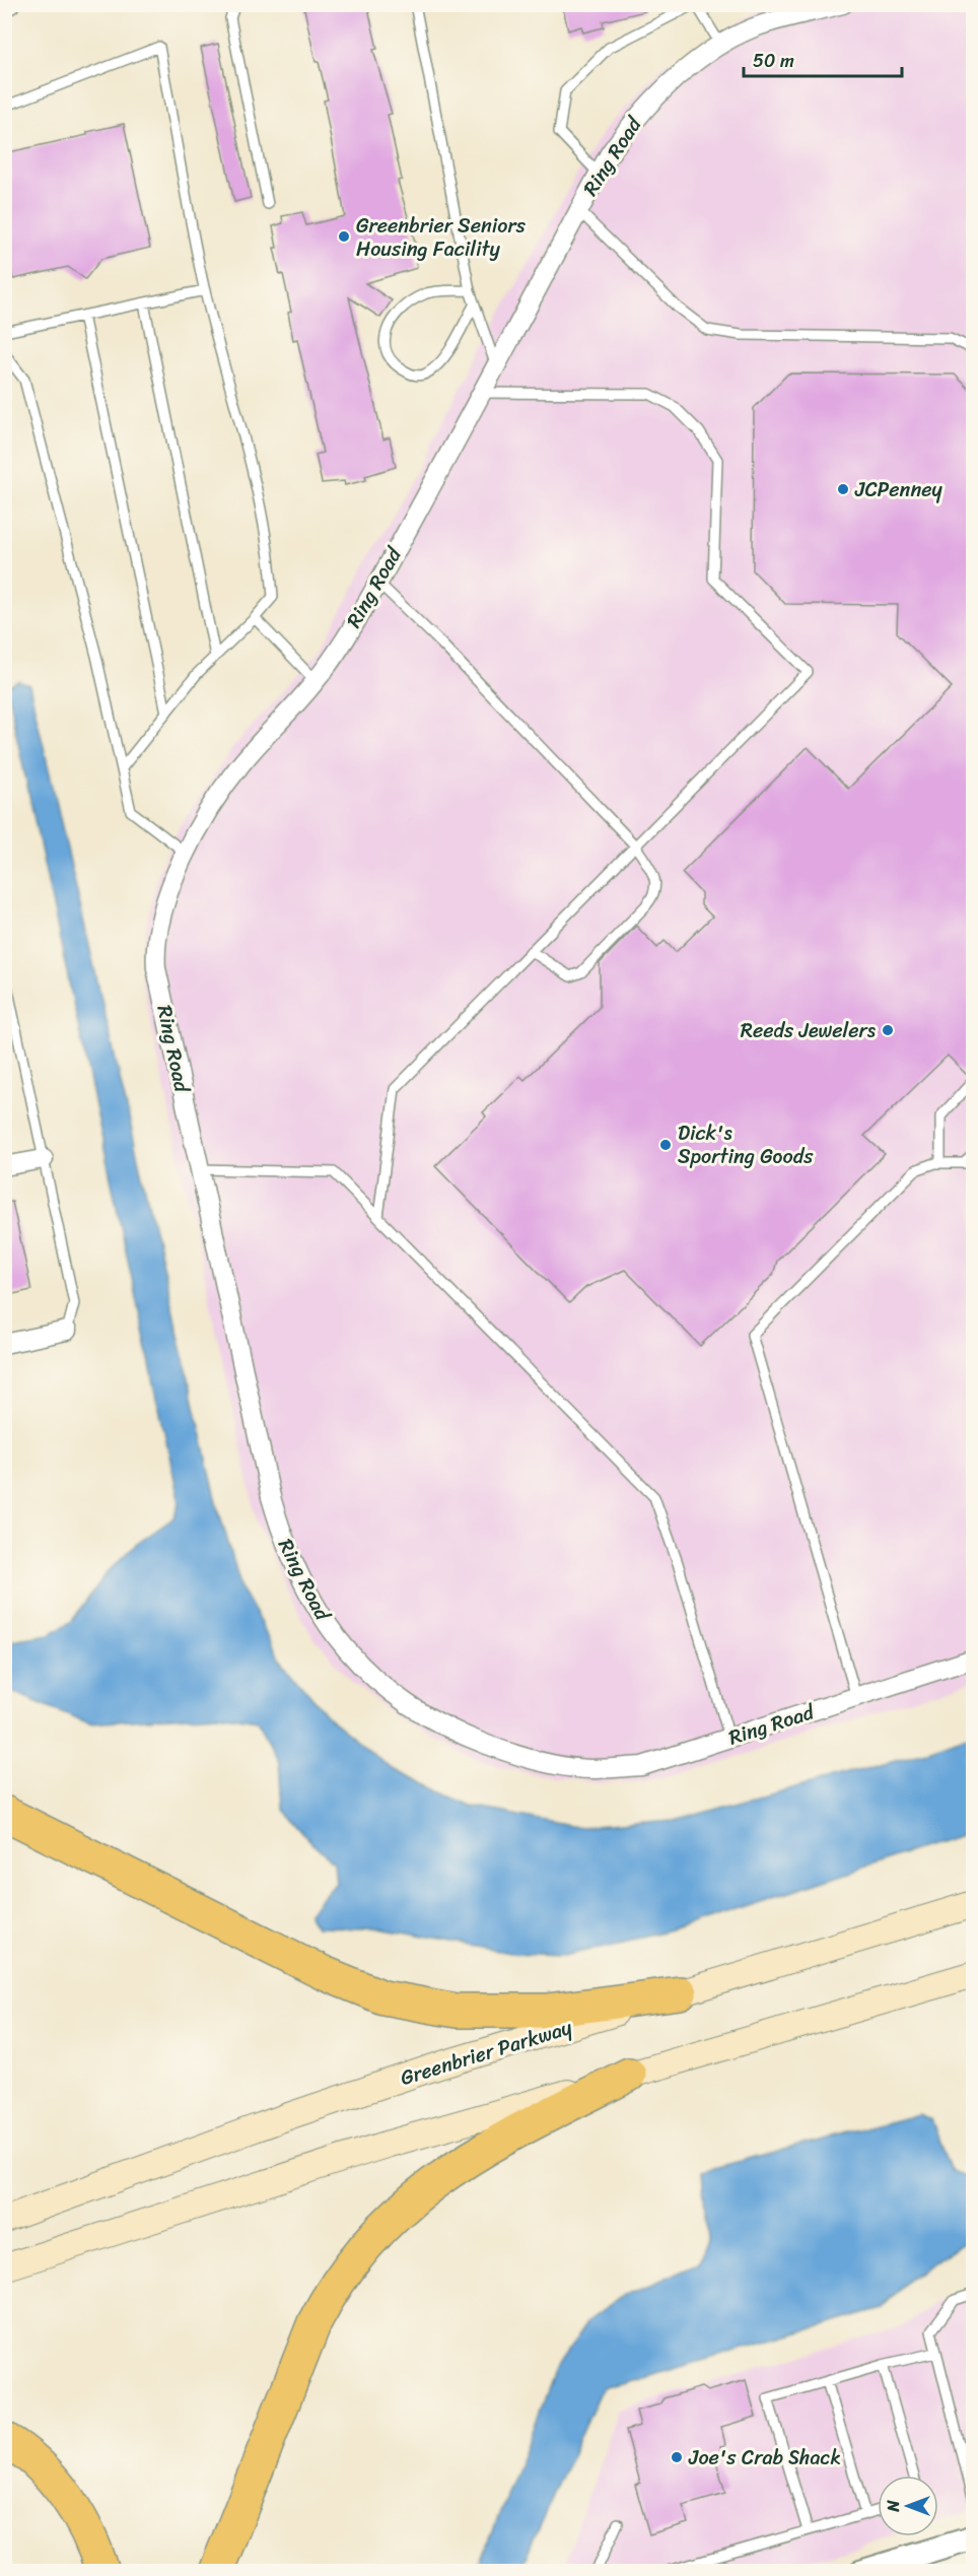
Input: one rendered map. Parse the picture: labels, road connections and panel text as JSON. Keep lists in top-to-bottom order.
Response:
{
  "streets": {
    "main road": ["Greenbrier Parkway"],
    "street": ["Ring Road"]
  },
  "places": [
    "Greenbrier Seniors Housing Facility",
    "JCPenney",
    "Reeds Jewelers",
    "Dick's Sporting Goods",
    "Joe's Crab Shack"
  ],
  "scale_bar": "50 m",
  "north": "left"
}
